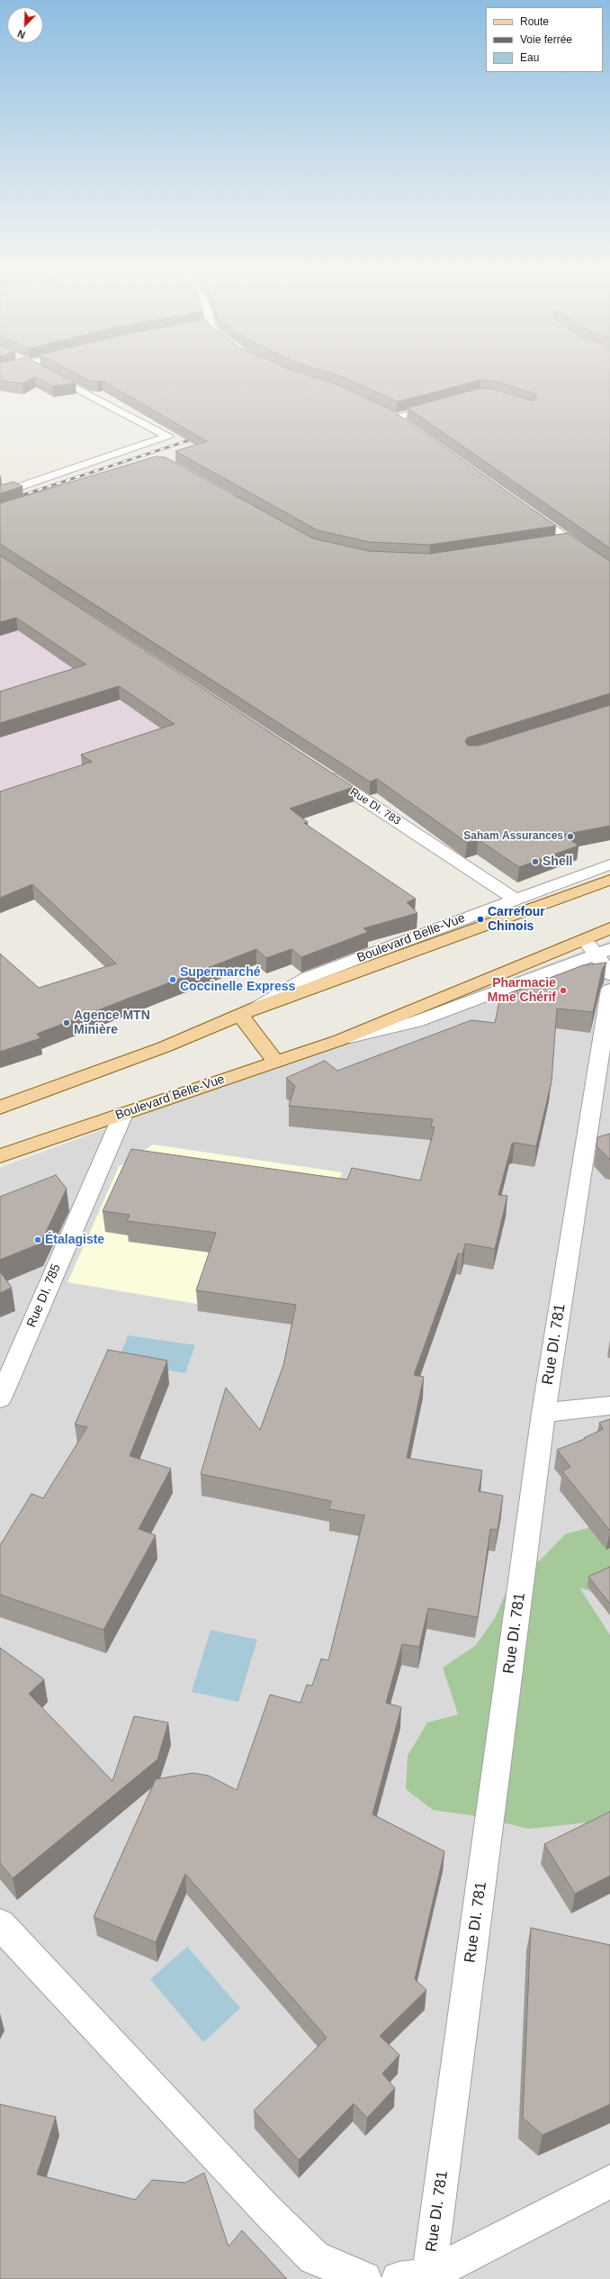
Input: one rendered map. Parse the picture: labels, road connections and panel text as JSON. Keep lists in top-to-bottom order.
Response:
{
  "streets": {
    "main road": ["Boulevard Belle-Vue"],
    "street": ["Rue DI. 783", "Rue DI. 785", "Rue DI. 781"]
  },
  "crossings": [
    ["Rue DI. 783", "Boulevard Belle-Vue"],
    ["Boulevard Belle-Vue", "Rue DI. 785"]
  ],
  "places": [
    "Saham Assurances",
    "Shell",
    "Carrefour Chinois",
    "Supermarché Coccinelle Express",
    "Pharmacie Mme Chérif",
    "Agence MTN Minière",
    "Étalagiste"
  ],
  "legend": ["Route", "Voie ferrée", "Eau"],
  "north": "bottom left"
}
